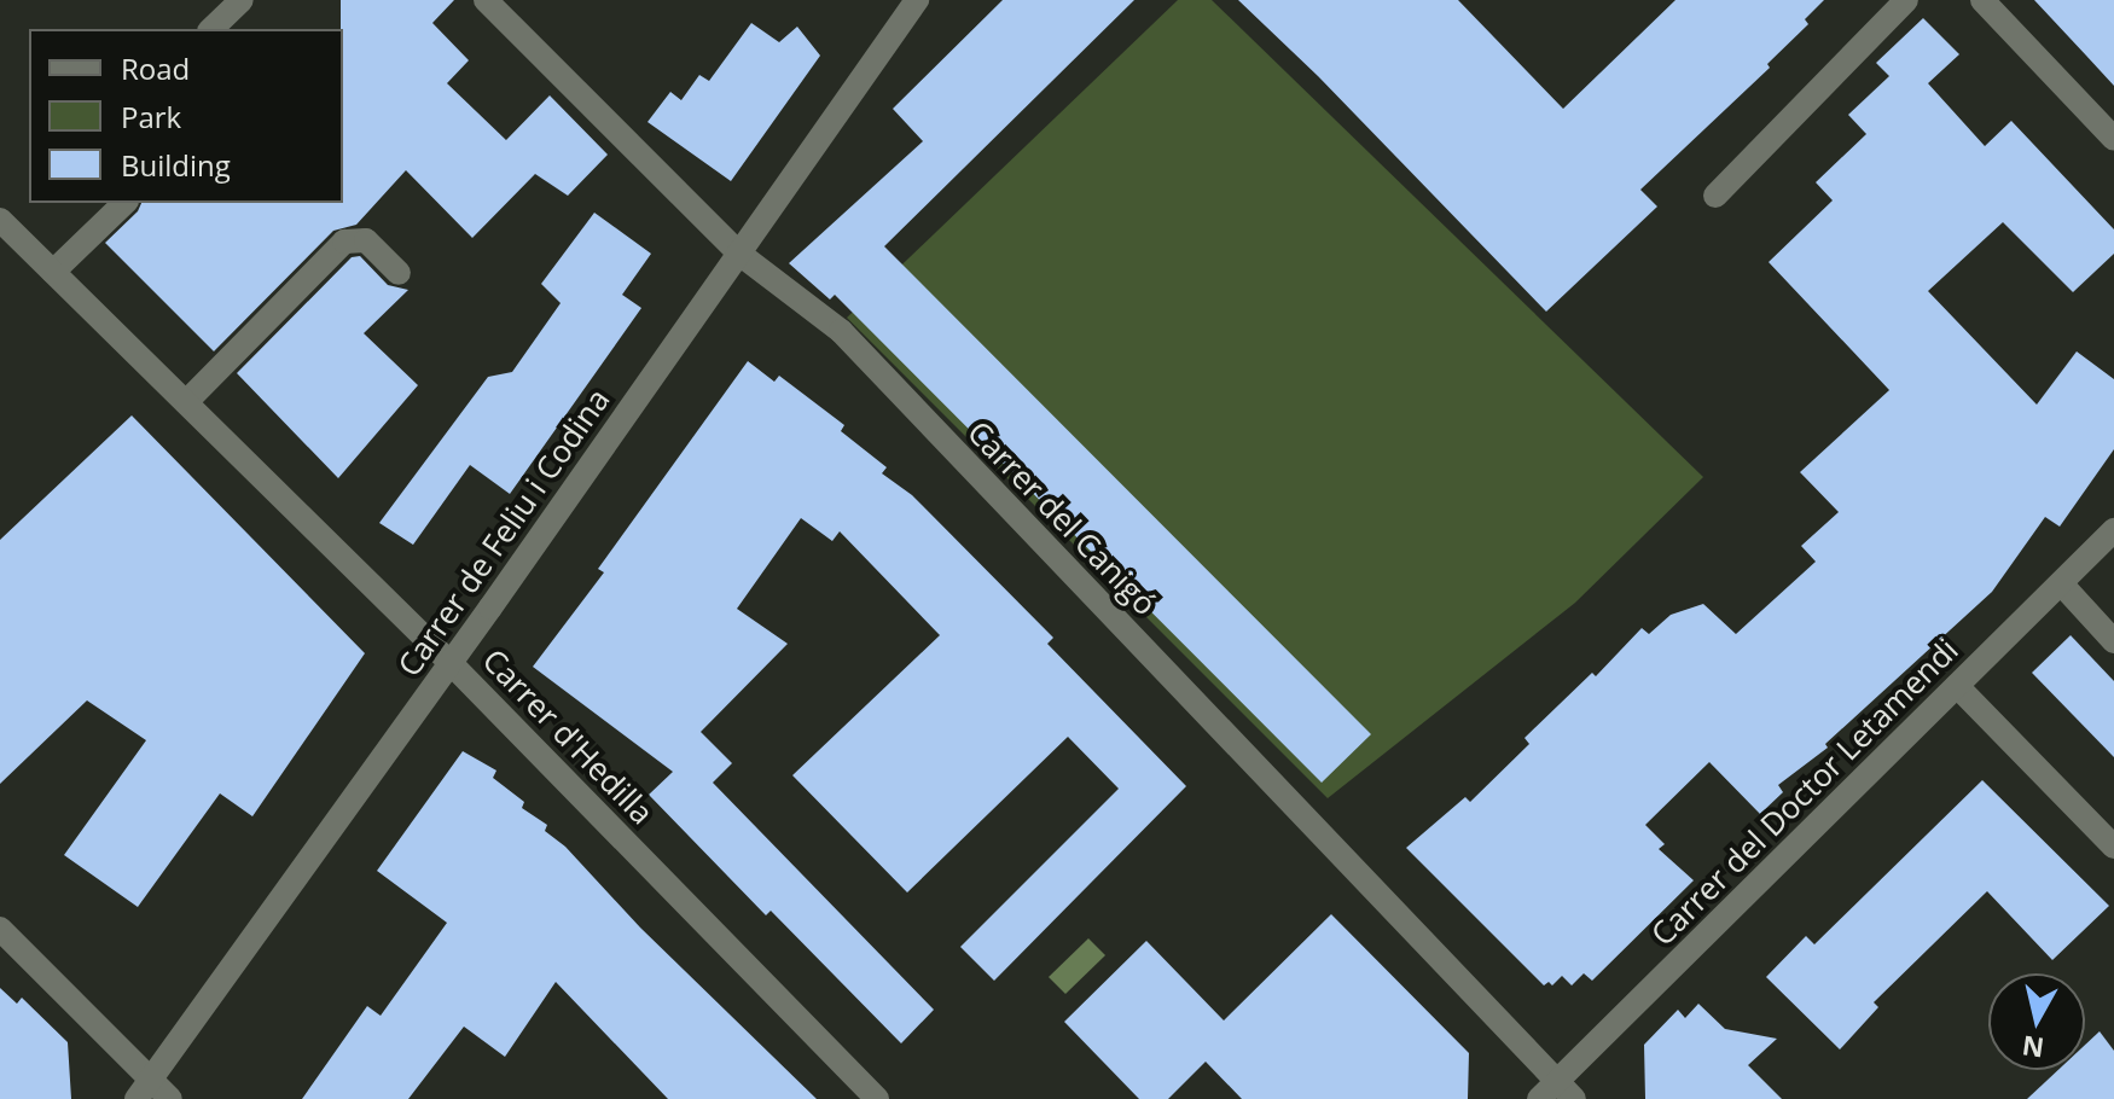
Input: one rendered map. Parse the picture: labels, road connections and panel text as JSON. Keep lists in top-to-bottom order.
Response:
{
  "streets": {
    "street": [
      "Carrer del Canigó",
      "Carrer de Feliu i Codina",
      "Carrer d'Hedilla",
      "Carrer del Doctor Letamendi"
    ]
  },
  "crossings": [
    ["Carrer del Canigó", "Carrer de Feliu i Codina"],
    ["Carrer del Canigó", "Carrer del Doctor Letamendi"],
    ["Carrer de Feliu i Codina", "Carrer d'Hedilla"]
  ],
  "legend": ["Road", "Park", "Building"],
  "north": "bottom"
}
